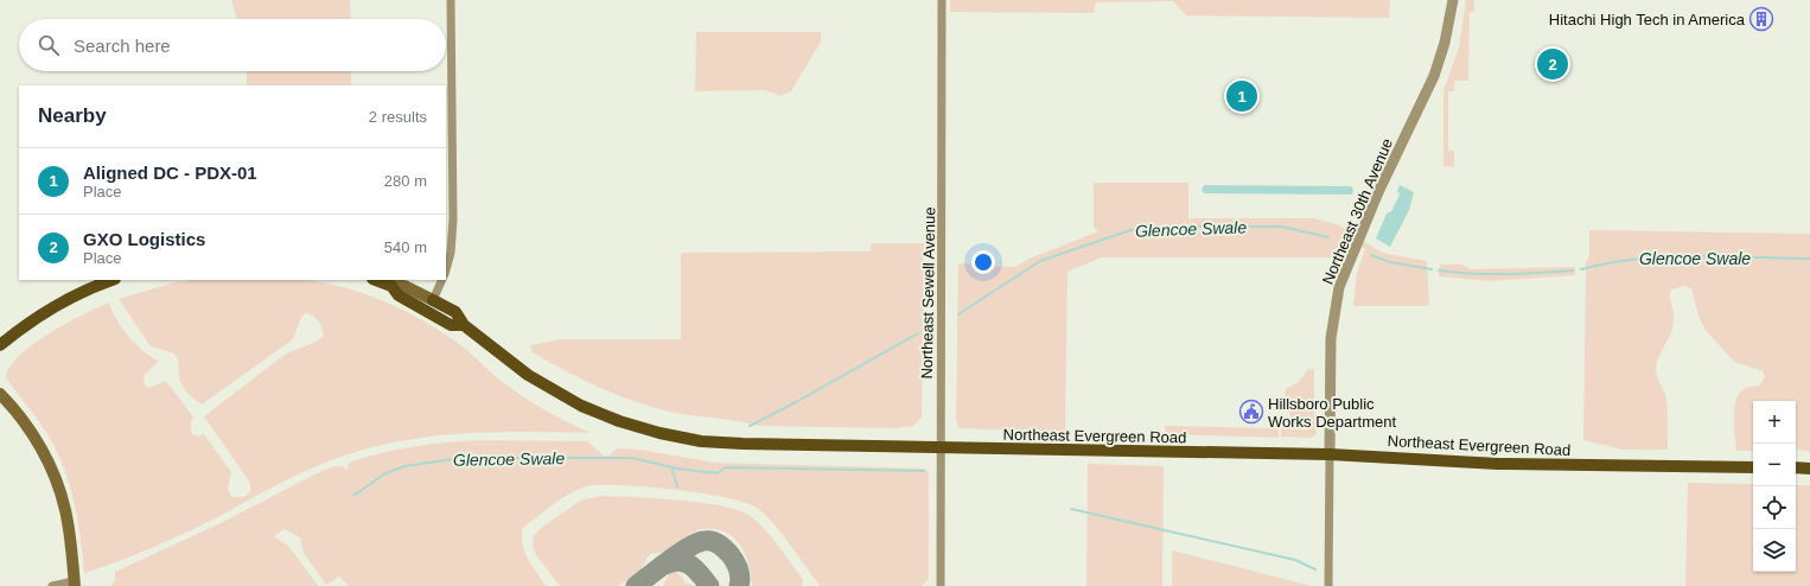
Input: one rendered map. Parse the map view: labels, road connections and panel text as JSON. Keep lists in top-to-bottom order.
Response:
{
  "streets": {
    "main road": ["Northeast Evergreen Road"],
    "street": ["Northeast 30th Avenue", "Northeast Sewell Avenue"]
  },
  "crossings": [
    ["Northeast 30th Avenue", "Northeast Evergreen Road"],
    ["Northeast Sewell Avenue", "Northeast Evergreen Road"]
  ],
  "water": ["Glencoe Swale"],
  "places": {
    "building": ["Hitachi High Tech in America"],
    "public building": ["Hillsboro Public Works Department"]
  },
  "page": {
    "search": "Search here",
    "pins": ["2", "1"],
    "heading": ["Nearby", "2 results"],
    "list": [
      {
        "mark": "1",
        "name": "Aligned DC - PDX-01",
        "note": "Place",
        "value": "280 m"
      },
      {
        "mark": "2",
        "name": "GXO Logistics",
        "note": "Place",
        "value": "540 m"
      }
    ],
    "map_buttons": ["+", "−"]
  }
}
